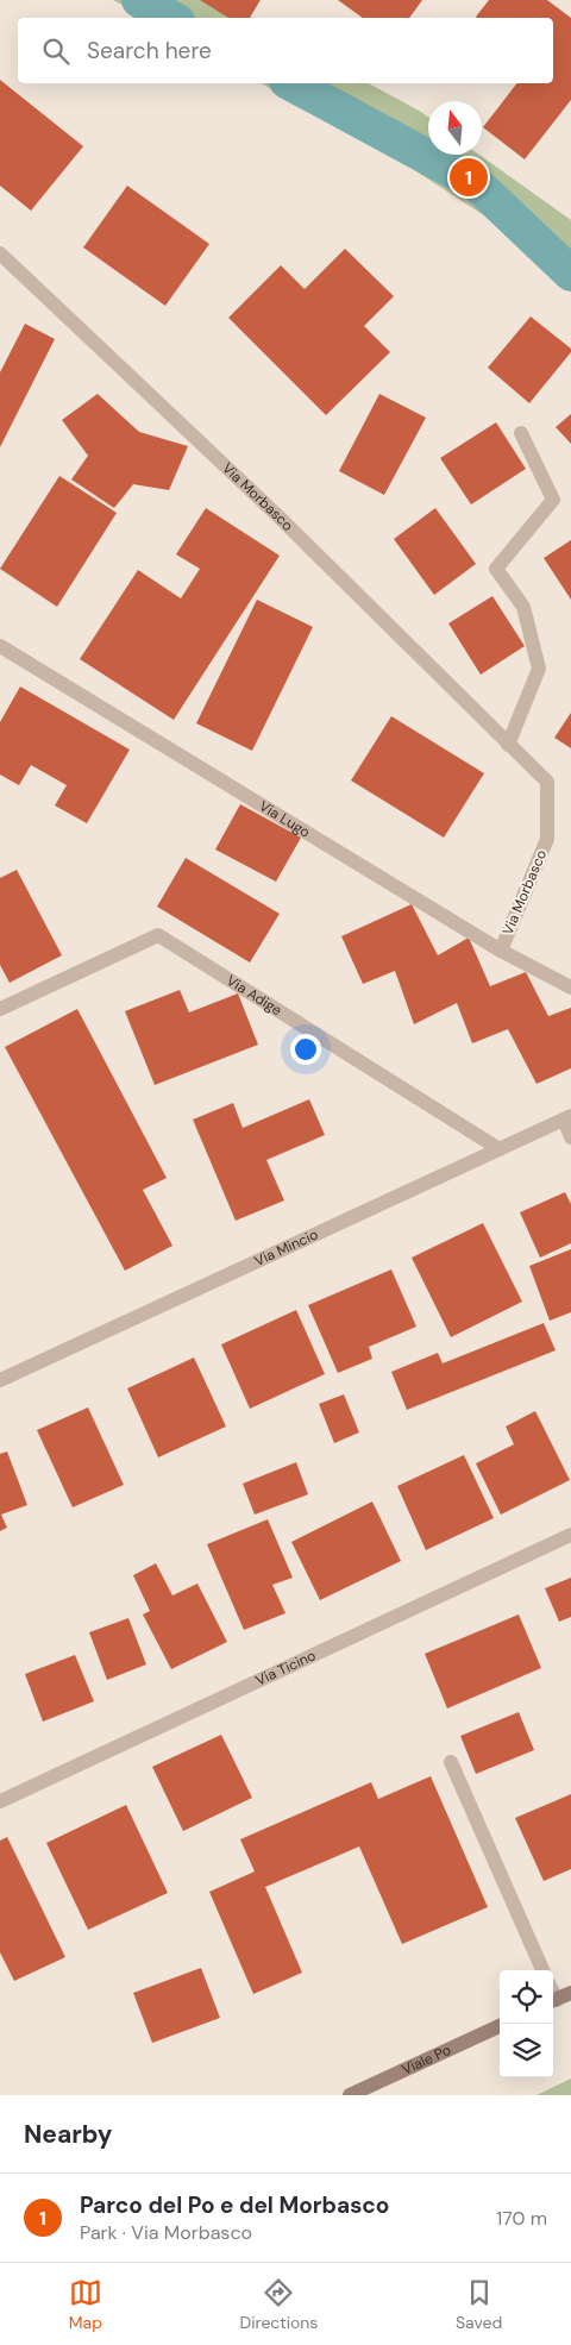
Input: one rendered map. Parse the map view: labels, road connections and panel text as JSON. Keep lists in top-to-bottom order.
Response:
{
  "streets": {
    "street": [
      "Via Morbasco",
      "Via Lugo",
      "Via Adige",
      "Via Mincio",
      "Via Ticino",
      "Viale Po"
    ]
  },
  "crossings": [
    ["Via Morbasco", "Via Lugo"],
    ["Via Adige", "Via Mincio"]
  ],
  "north": "top",
  "page": {
    "search": "Search here",
    "pins": "1",
    "heading": "Nearby",
    "list": [
      {
        "mark": "1",
        "name": "Parco del Po e del Morbasco",
        "note": "Park · Via Morbasco",
        "value": "170 m"
      }
    ],
    "nav": ["Map", "Directions", "Saved"]
  }
}
